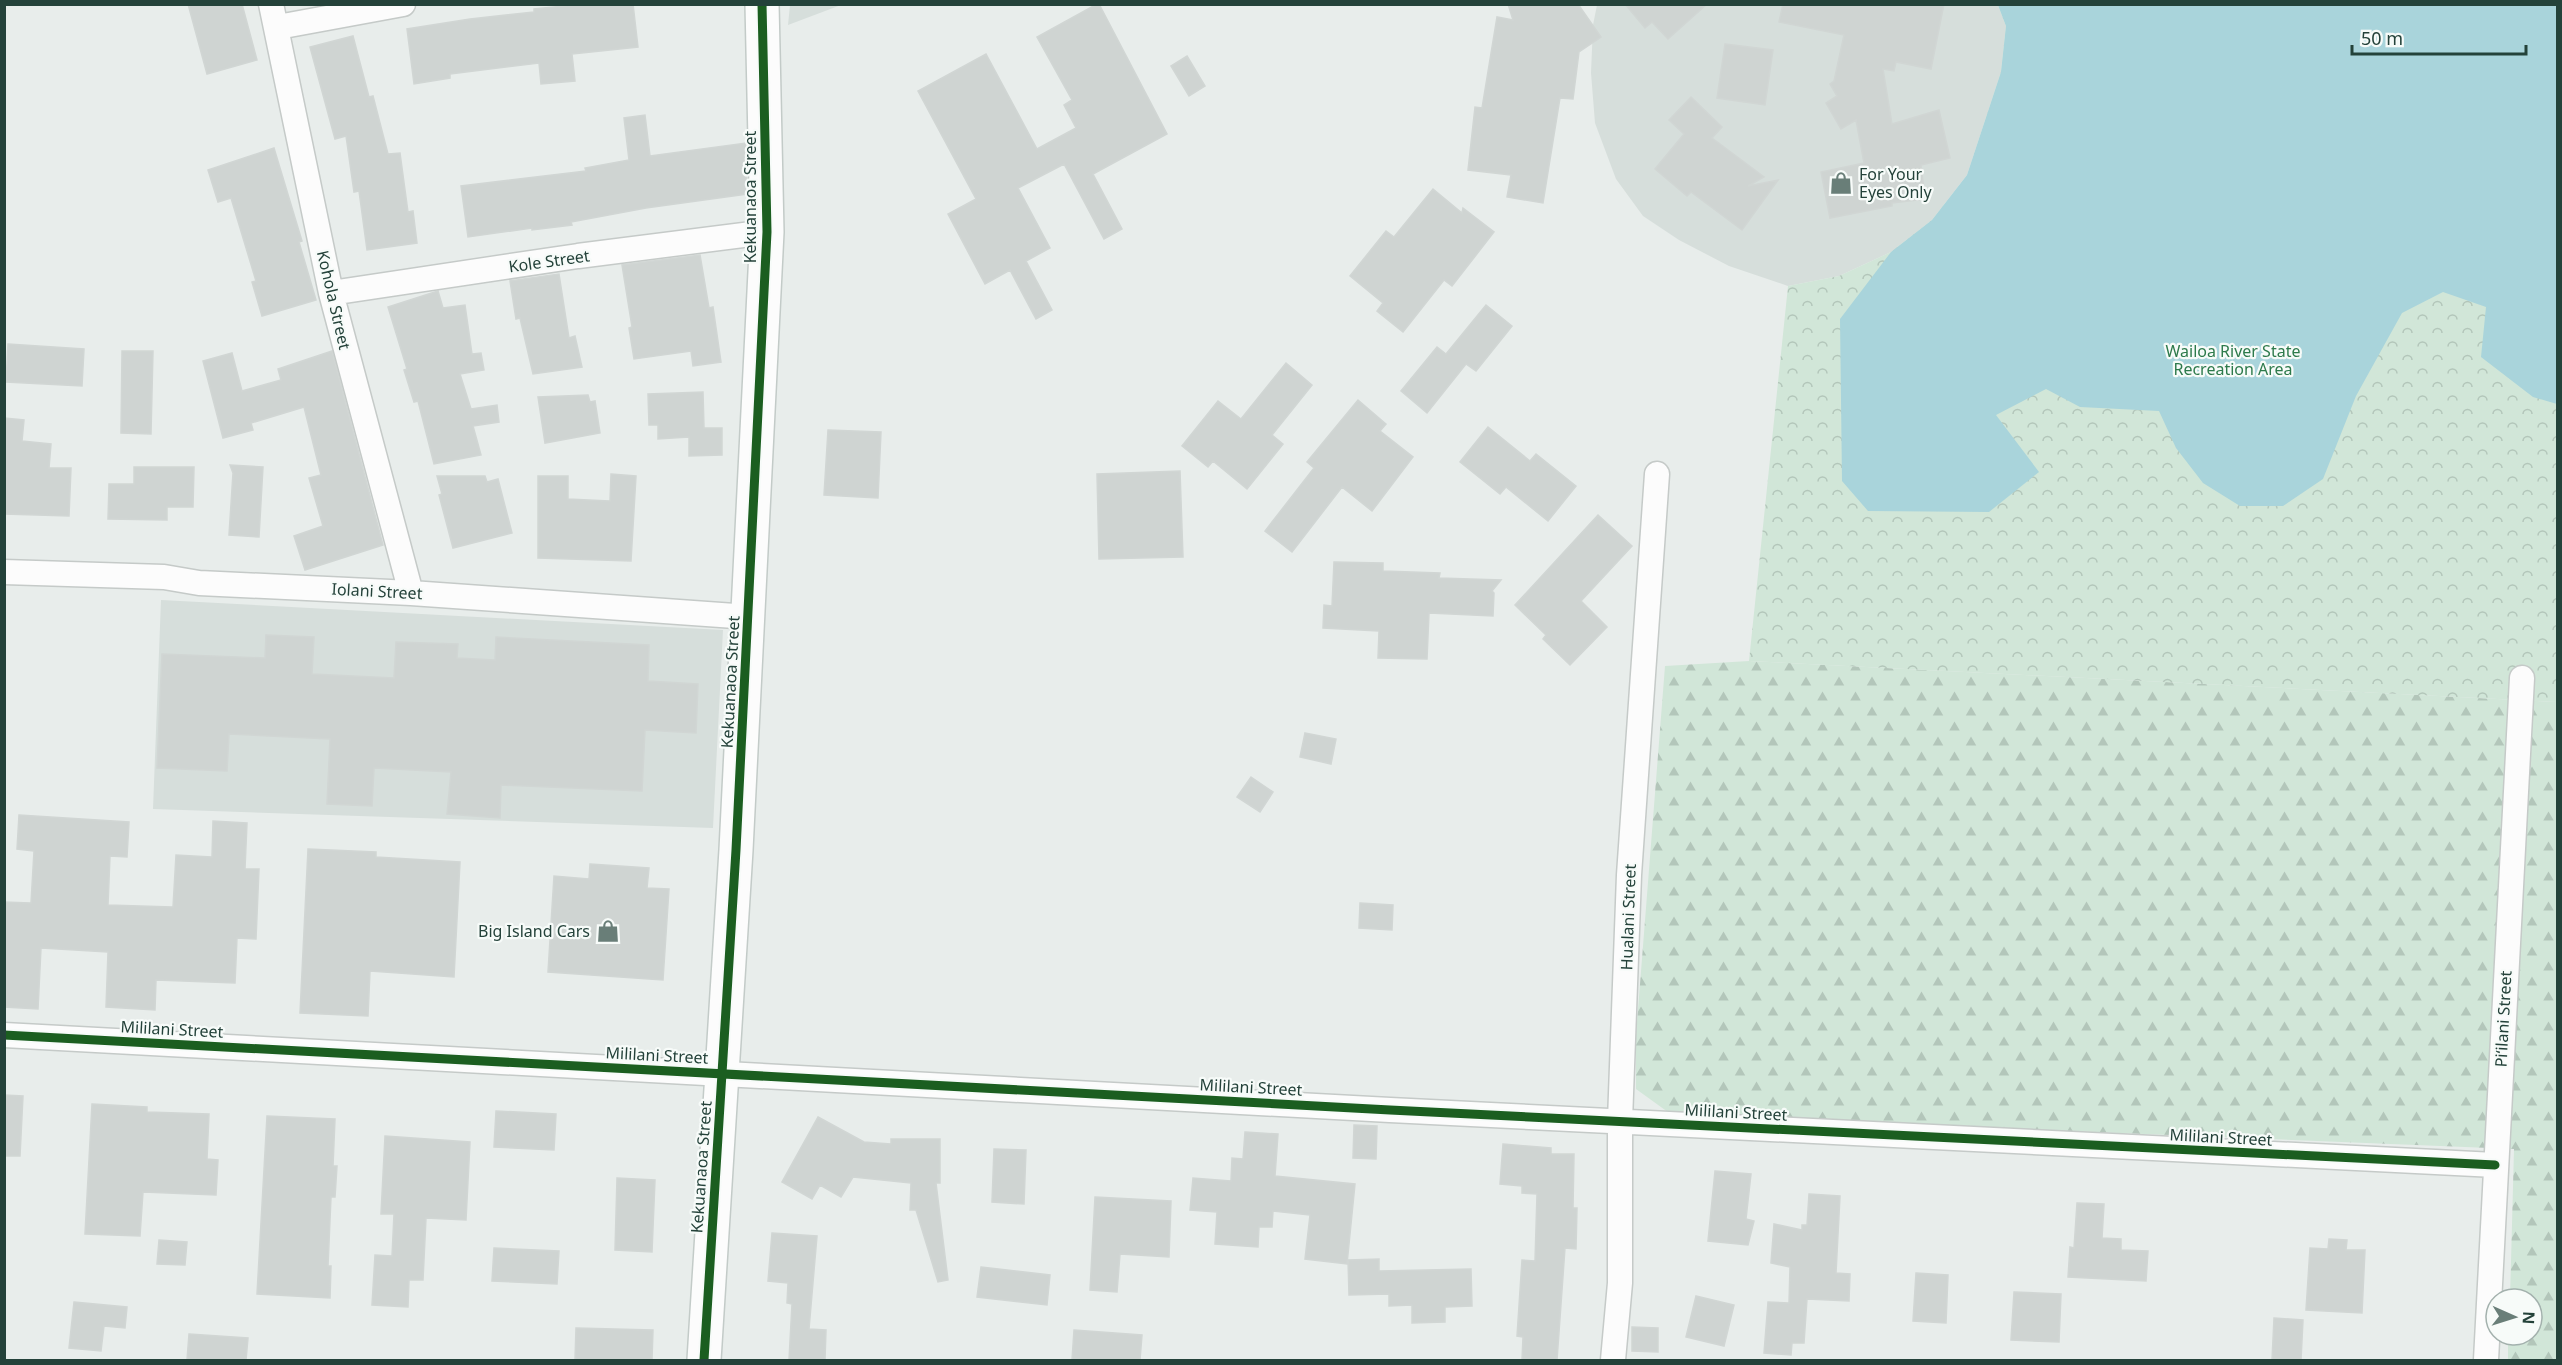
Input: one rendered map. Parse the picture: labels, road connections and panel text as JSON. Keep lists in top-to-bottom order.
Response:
{
  "streets": {
    "street": [
      "Kekuanaoa Street",
      "Kole Street",
      "Kohola Street",
      "Iolani Street",
      "Hualani Street",
      "Pi‘ilani Street",
      "Mililani Street"
    ]
  },
  "crossings": [
    ["Kekuanaoa Street", "Kole Street"],
    ["Kekuanaoa Street", "Iolani Street"],
    ["Kekuanaoa Street", "Mililani Street"],
    ["Kole Street", "Kohola Street"],
    ["Kohola Street", "Iolani Street"],
    ["Hualani Street", "Mililani Street"],
    ["Pi‘ilani Street", "Mililani Street"]
  ],
  "parks": ["Wailoa River State Recreation Area"],
  "places": {
    "shop": ["For Your Eyes Only", "Big Island Cars"]
  },
  "scale_bar": "50 m",
  "north": "right"
}
